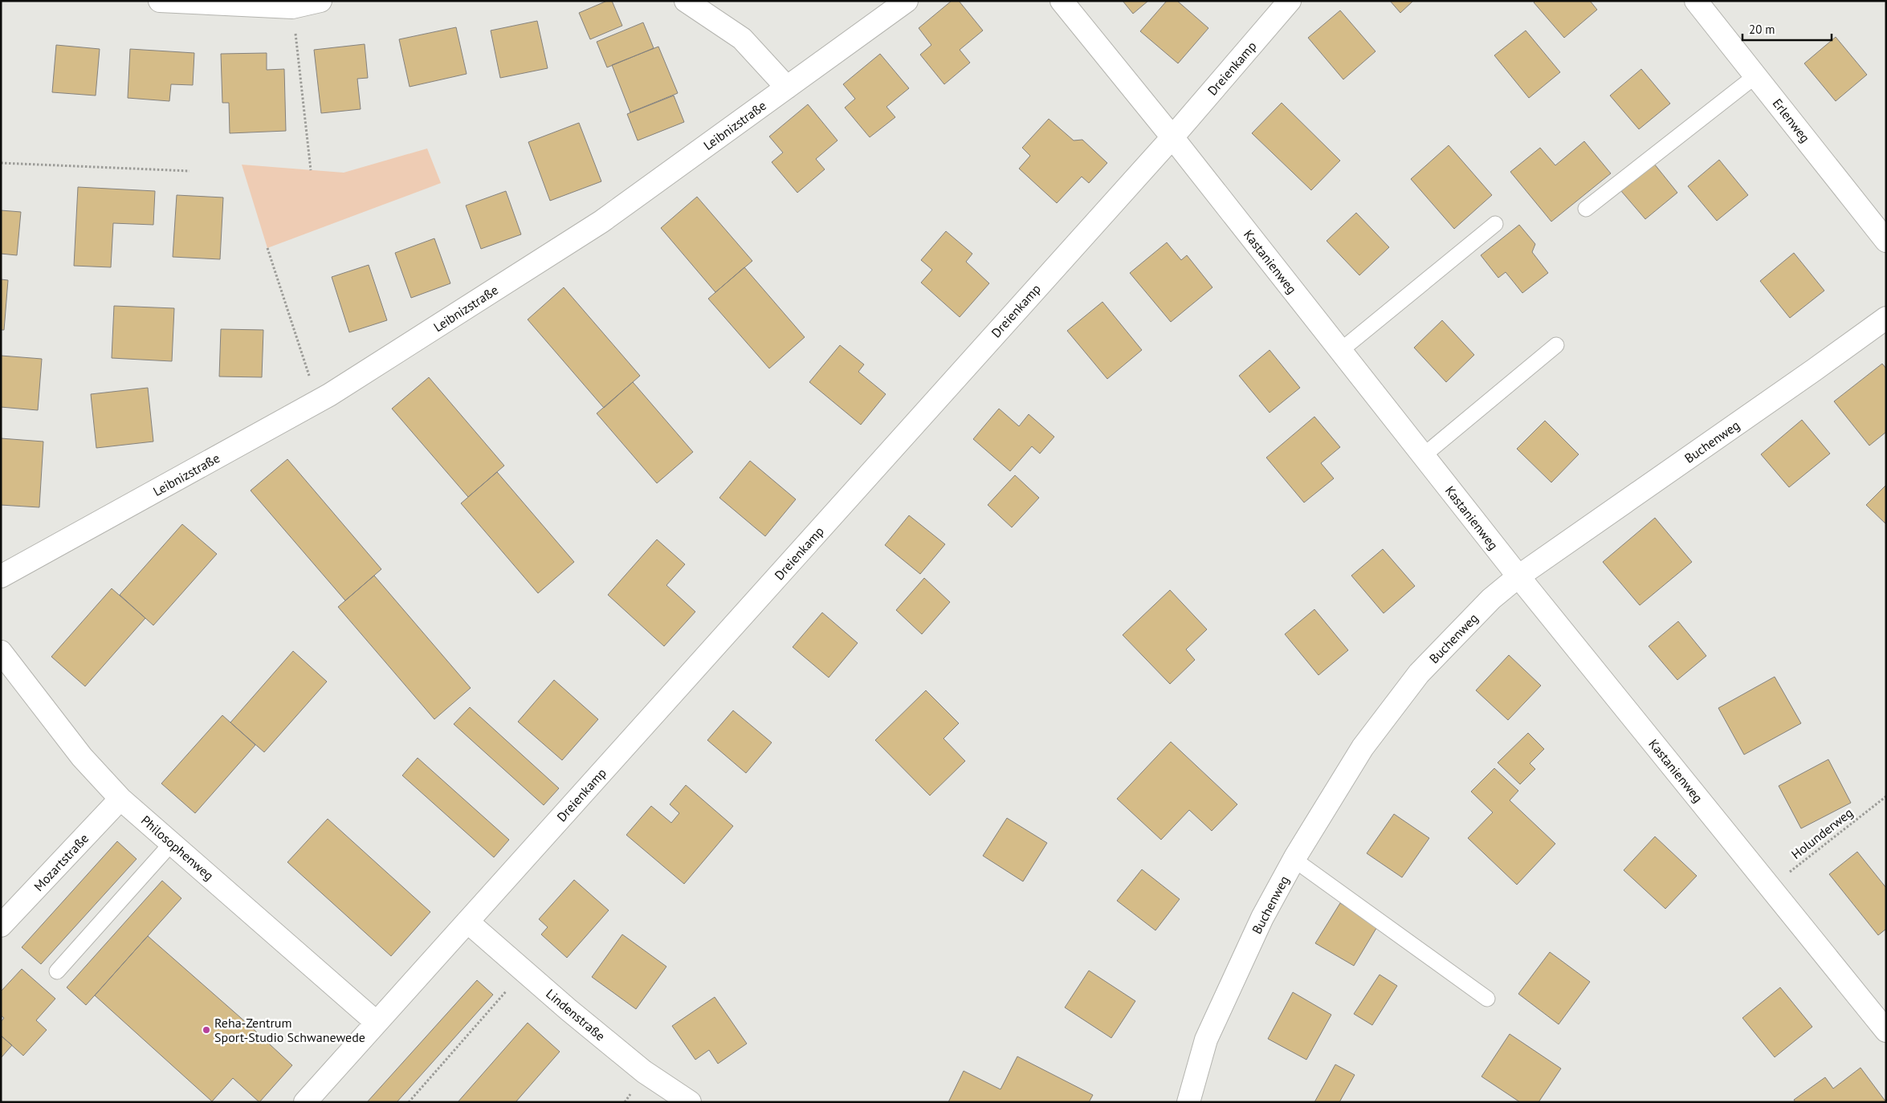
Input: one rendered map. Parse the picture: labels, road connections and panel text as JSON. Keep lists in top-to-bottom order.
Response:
{
  "streets": {
    "street": [
      "Dreienkamp",
      "Erlenweg",
      "Leibnizstraße",
      "Kastanienweg",
      "Buchenweg",
      "Philosophenweg",
      "Mozartstraße",
      "Lindenstraße"
    ],
    "path": ["Holunderweg"]
  },
  "crossings": [
    ["Dreienkamp", "Kastanienweg"],
    ["Dreienkamp", "Philosophenweg"],
    ["Dreienkamp", "Lindenstraße"],
    ["Kastanienweg", "Buchenweg"],
    ["Kastanienweg", "Holunderweg"],
    ["Philosophenweg", "Mozartstraße"]
  ],
  "places": ["Reha-Zentrum Sport-Studio Schwanewede"],
  "scale_bar": "20 m"
}
